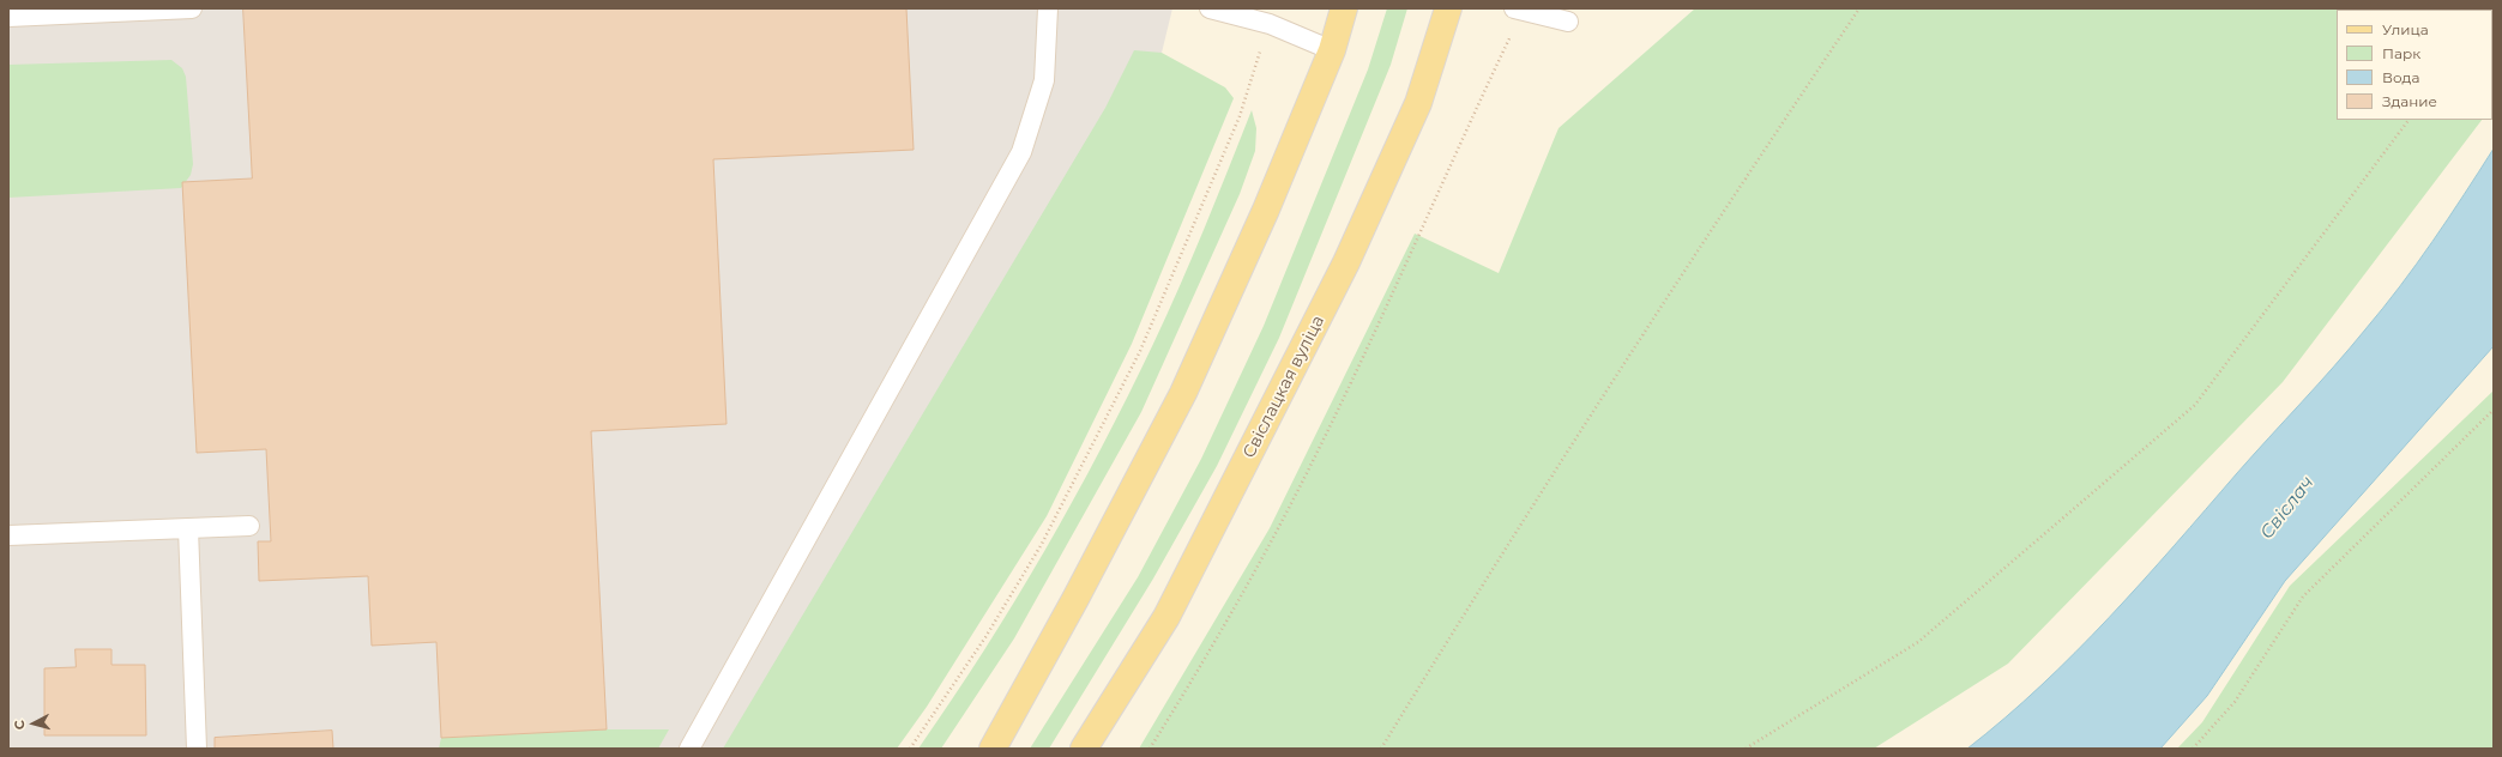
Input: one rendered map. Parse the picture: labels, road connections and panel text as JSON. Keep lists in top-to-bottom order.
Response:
{
  "streets": {
    "main road": ["Свіслацкая вуліца"]
  },
  "water": ["Свіслач"],
  "legend": [
    "Улица",
    "Парк",
    "Вода",
    "Здание"
  ],
  "north": "left"
}
